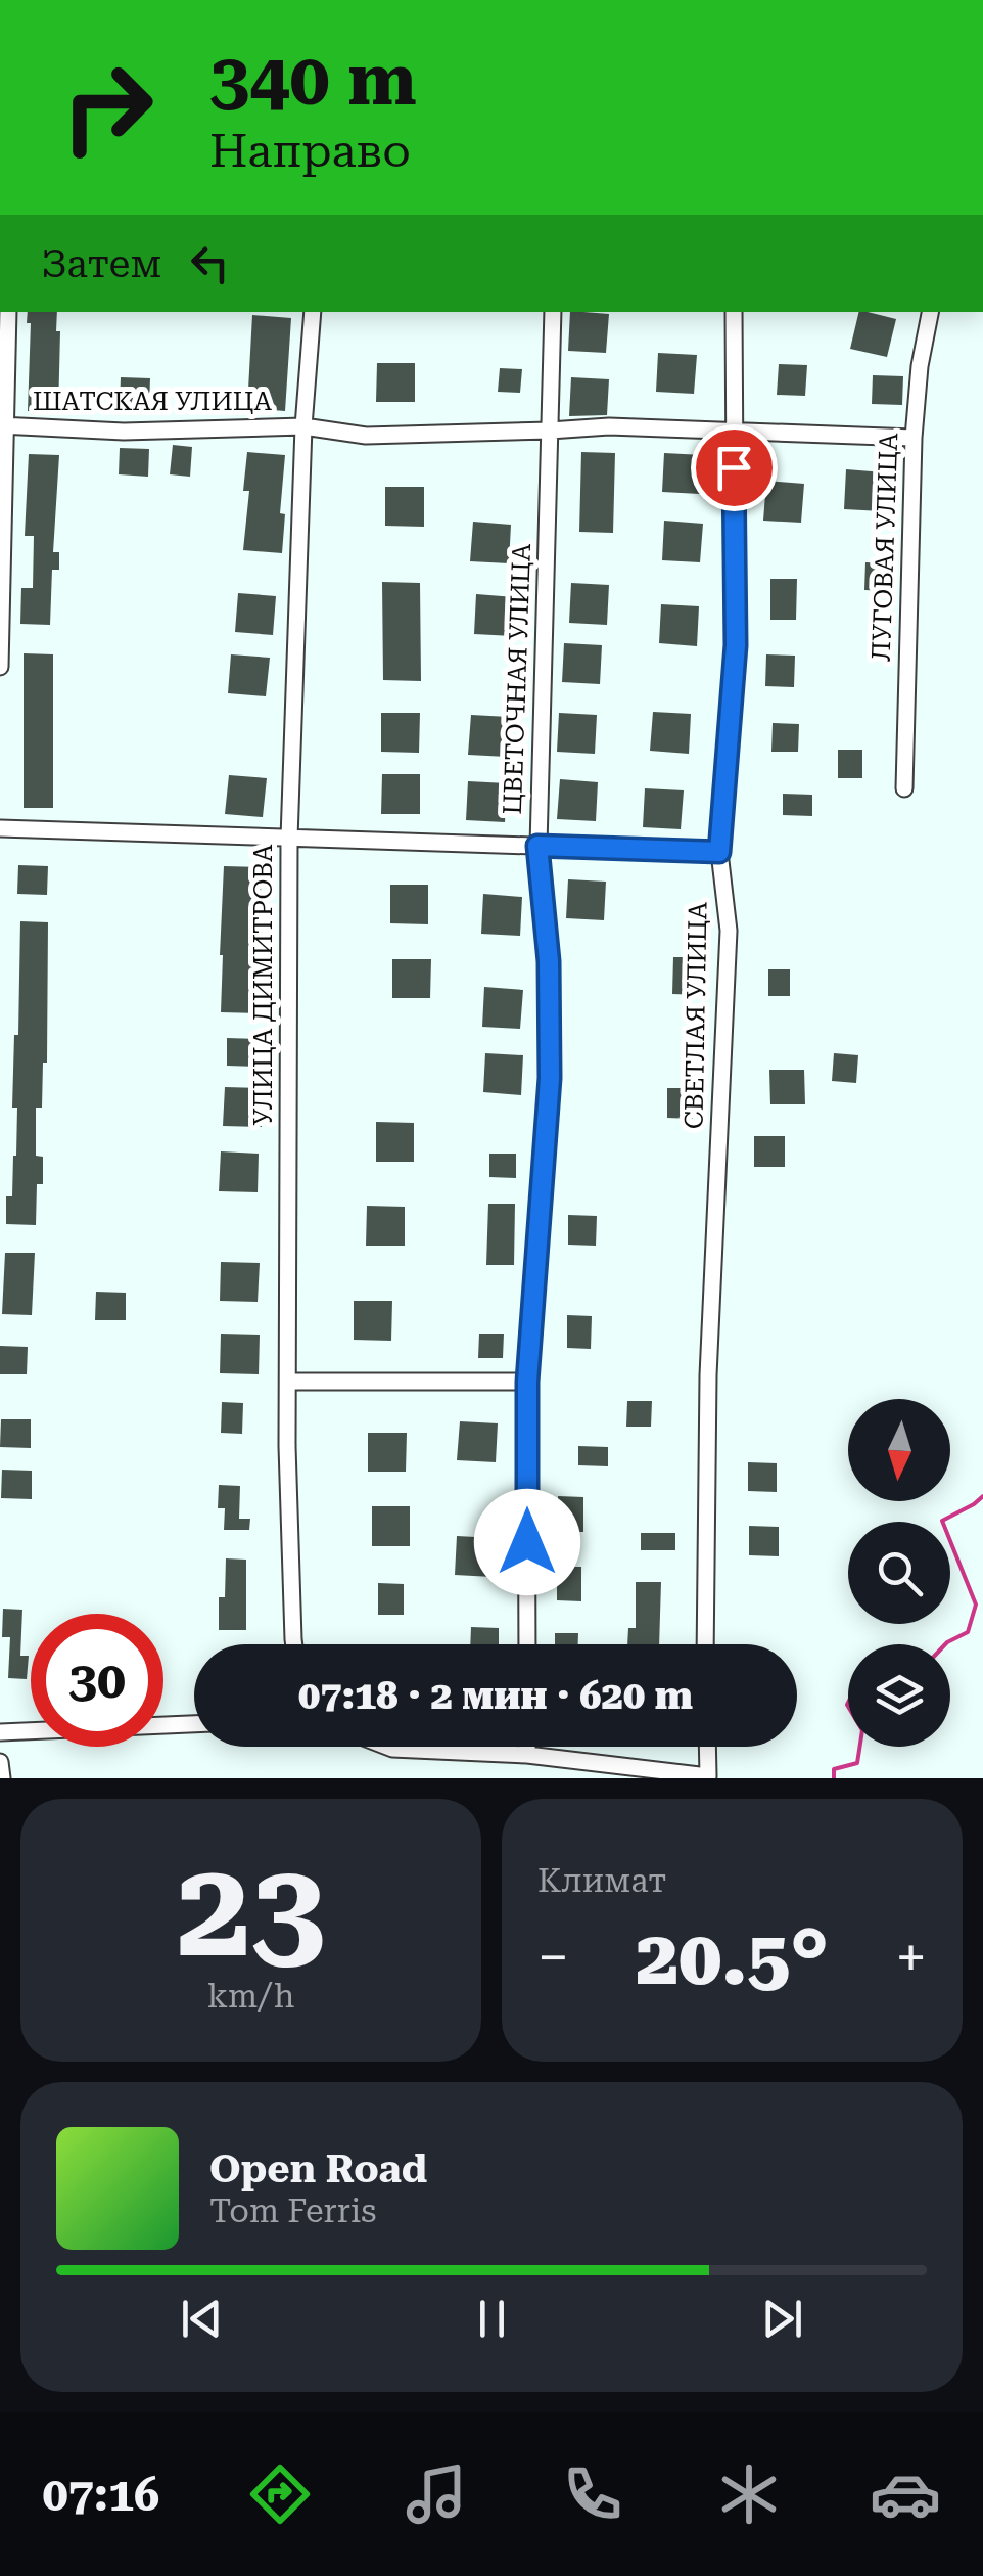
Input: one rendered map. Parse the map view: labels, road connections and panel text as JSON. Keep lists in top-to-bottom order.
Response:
{
  "streets": {
    "street": [
      "ШАТСКАЯ УЛИЦА",
      "ЛУГОВАЯ УЛИЦА",
      "ЦВЕТОЧНАЯ УЛИЦА",
      "УЛИЦА ДИМИТРОВА",
      "СВЕТЛАЯ УЛИЦА"
    ]
  },
  "crossings": [
    ["ШАТСКАЯ УЛИЦА", "ЛУГОВАЯ УЛИЦА"],
    ["ШАТСКАЯ УЛИЦА", "ЦВЕТОЧНАЯ УЛИЦА"],
    ["ШАТСКАЯ УЛИЦА", "УЛИЦА ДИМИТРОВА"],
    ["ШАТСКАЯ УЛИЦА", "СВЕТЛАЯ УЛИЦА"]
  ],
  "north": "bottom",
  "page": {
    "turn": ["340 m", "Направо"],
    "then": "Затем",
    "limit": "30",
    "trip": "07:18 · 2 мин · 620 m",
    "tile": [
      ["23", "km/h"],
      "Климат"
    ],
    "heat": ["−", "20.5°", "+"],
    "song": ["Open Road", "Tom Ferris"],
    "tabs": "07:16"
  }
}
